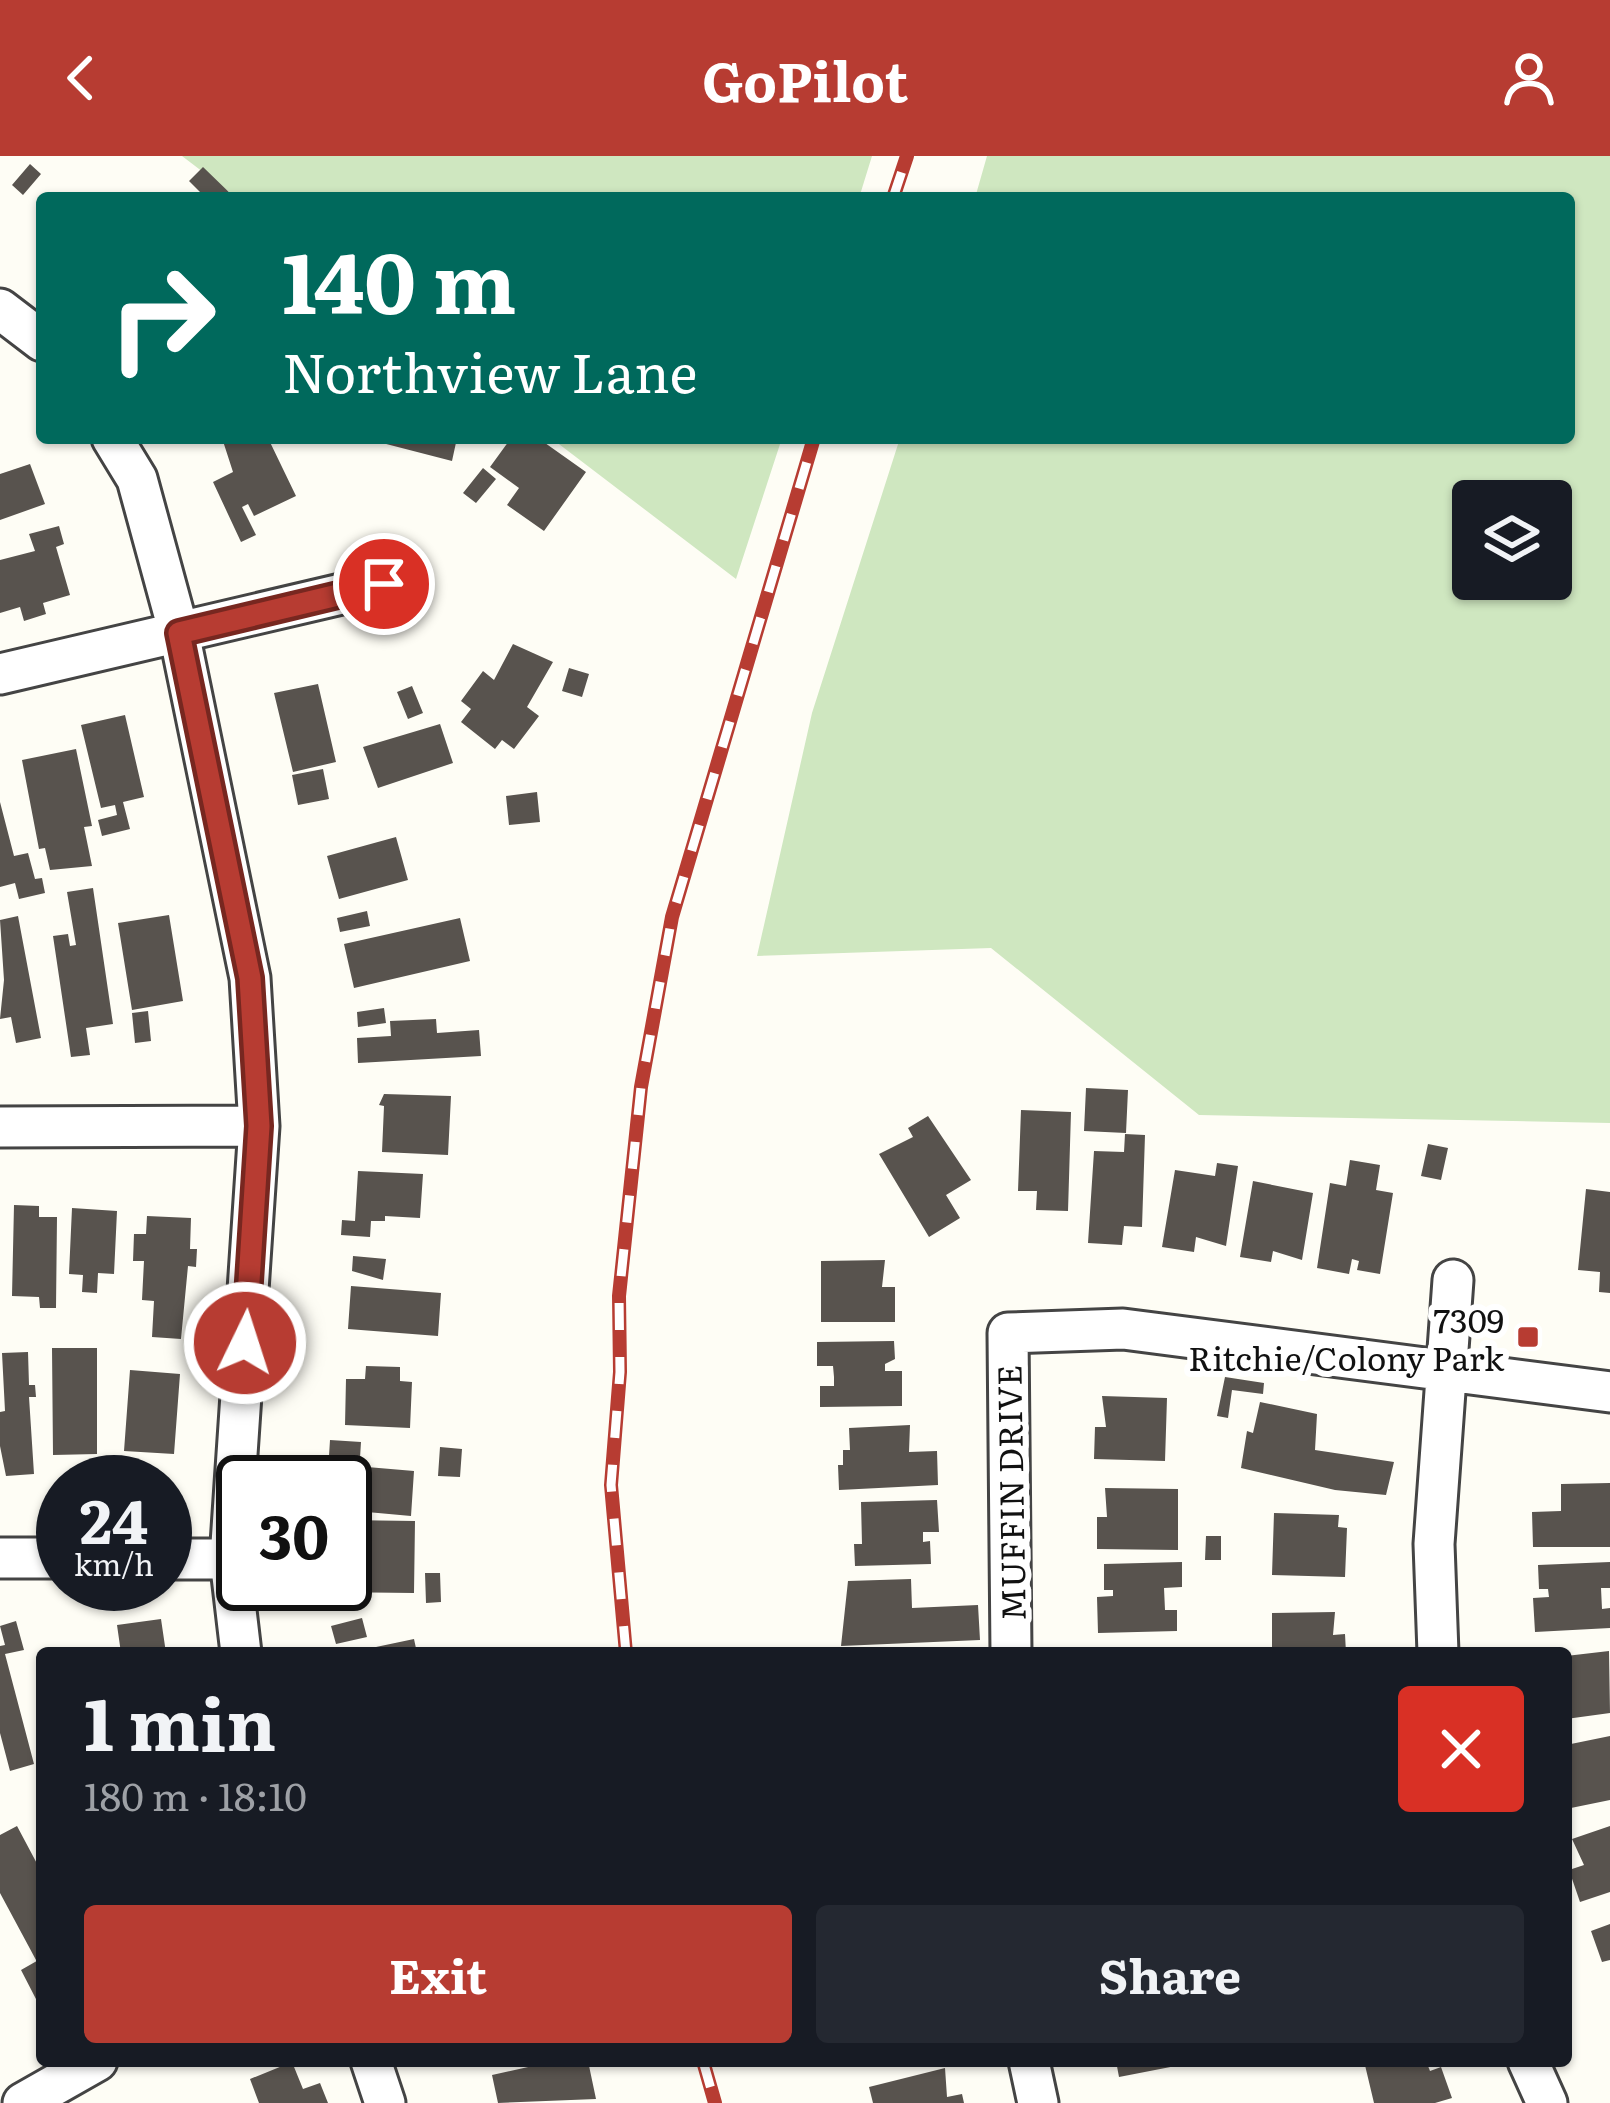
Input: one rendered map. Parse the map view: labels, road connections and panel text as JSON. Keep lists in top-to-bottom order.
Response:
{
  "streets": {
    "street": ["MUFFIN DRIVE"]
  },
  "places": {
    "transit": ["7309 Ritchie/Colony Park"]
  },
  "page": {
    "header": "GoPilot",
    "turn": ["140 m", "Northview Lane"],
    "speed": "24 km/h",
    "limit": "30",
    "heading": ["1 min", "180 m · 18:10"],
    "buttons": ["Exit", "Share"]
  }
}
